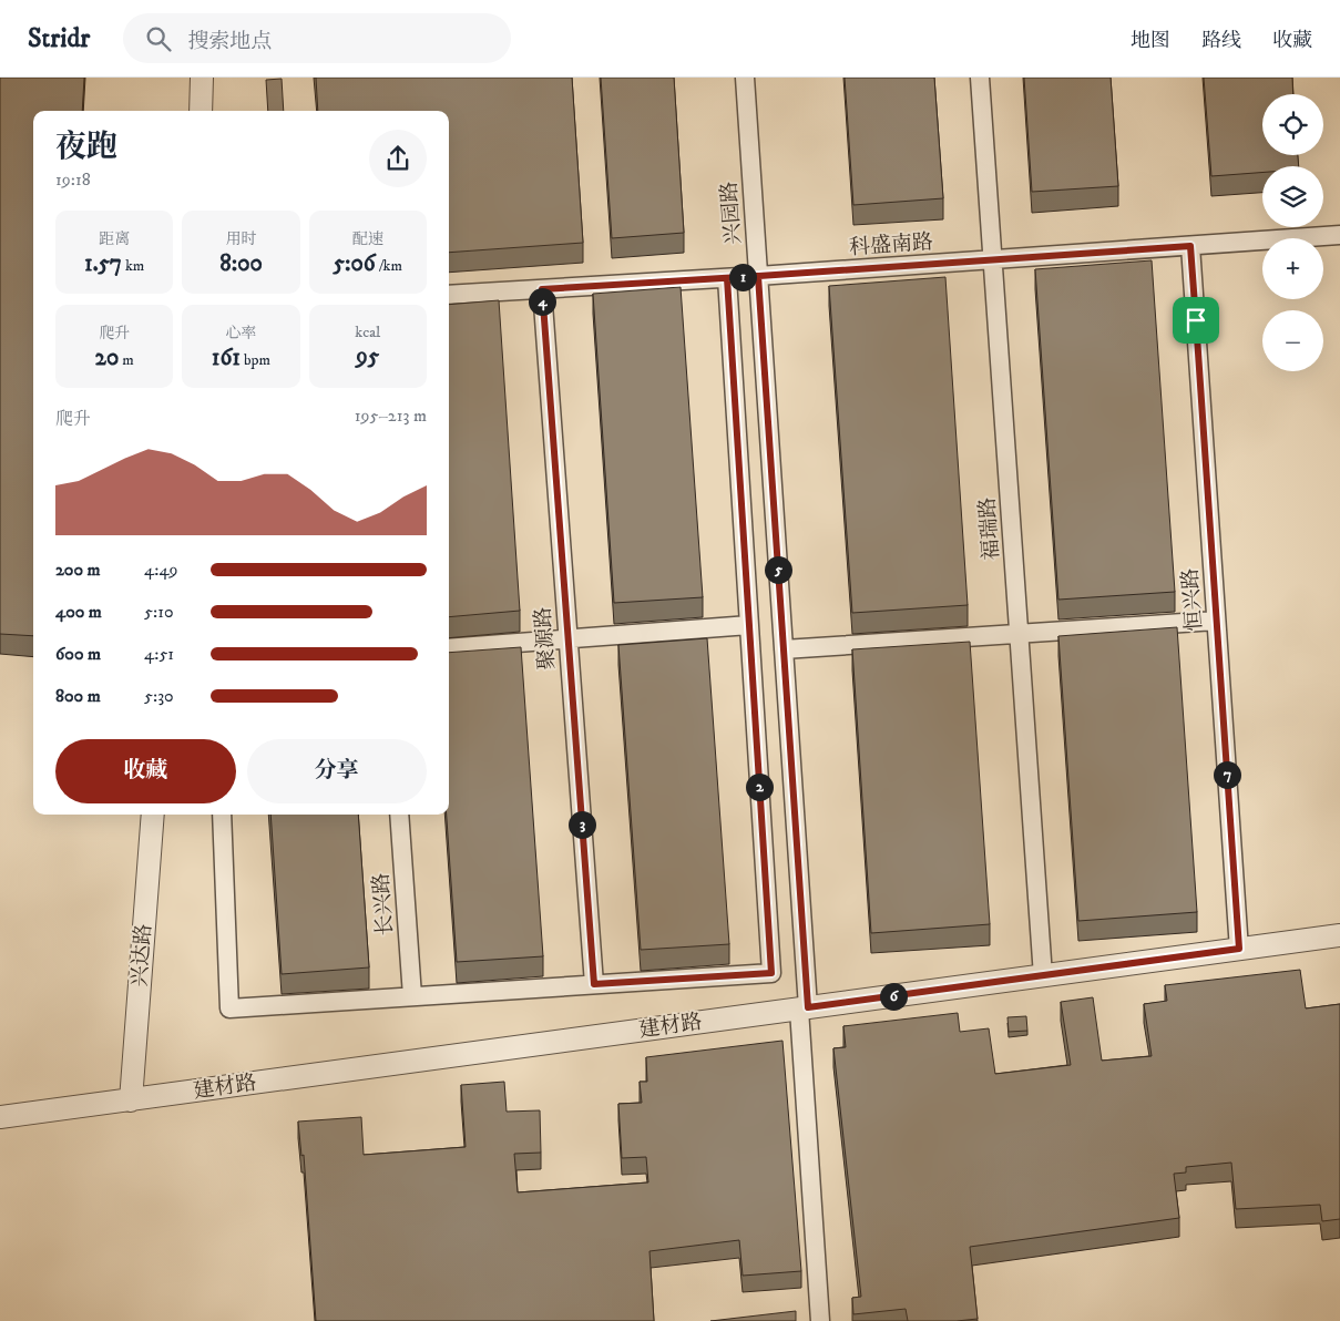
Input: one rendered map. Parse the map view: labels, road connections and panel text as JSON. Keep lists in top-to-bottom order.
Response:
{
  "streets": {
    "street": [
      "兴园路",
      "科盛南路",
      "福瑞路",
      "恒兴路",
      "聚源路",
      "长兴路",
      "兴达路",
      "建材路"
    ]
  },
  "crossings": [
    ["兴园路", "科盛南路"],
    ["兴园路", "建材路"],
    ["科盛南路", "福瑞路"],
    ["科盛南路", "恒兴路"],
    ["科盛南路", "聚源路"],
    ["福瑞路", "建材路"],
    ["恒兴路", "建材路"],
    ["兴达路", "建材路"]
  ],
  "page": {
    "header": "Stridr",
    "search": "搜索地点",
    "nav": ["地图", "路线", "收藏"],
    "map_buttons": ["+", "−"],
    "heading": ["夜跑", "19:18"],
    "stats": [
      ["距离", "1.57 km"],
      ["用时", "8:00"],
      ["配速", "5:06 /km"],
      ["爬升", "20 m"],
      ["心率", "161 bpm"],
      ["kcal", "95"]
    ],
    "pins": [
      "1",
      "4",
      "5",
      "7",
      "2",
      "3",
      "6"
    ],
    "chart": ["爬升", "195–213 m"],
    "list": [
      {
        "name": "200 m",
        "note": "4:49"
      },
      {
        "name": "400 m",
        "note": "5:10"
      },
      {
        "name": "600 m",
        "note": "4:51"
      },
      {
        "name": "800 m",
        "note": "5:30"
      }
    ],
    "buttons": ["收藏", "分享"]
  }
}
